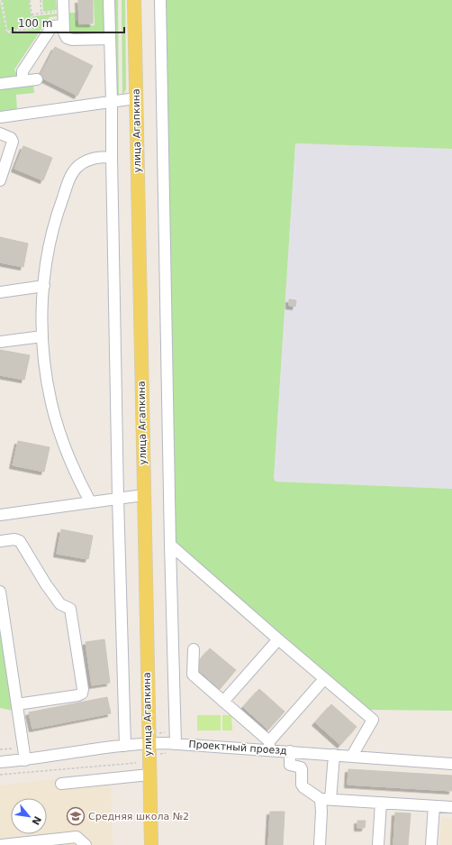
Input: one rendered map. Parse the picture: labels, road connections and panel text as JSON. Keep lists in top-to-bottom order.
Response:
{
  "streets": {
    "main road": ["улица Агапкина"],
    "street": ["Проектный проезд"]
  },
  "crossings": [
    ["улица Агапкина", "Проектный проезд"]
  ],
  "places": {
    "school or university": ["Средняя школа №2"]
  },
  "scale_bar": "100 m",
  "north": "bottom right"
}
